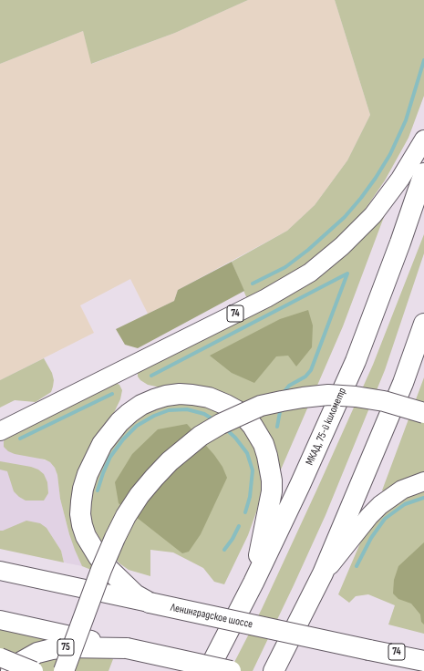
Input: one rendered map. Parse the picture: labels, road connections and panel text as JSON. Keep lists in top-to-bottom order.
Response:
{
  "streets": {
    "highway": ["МКАД, 75-й километр", "Ленинградское шоссе", "75"],
    "main road": ["74"]
  },
  "crossings": [
    ["74", "Ленинградское шоссе"]
  ]
}
